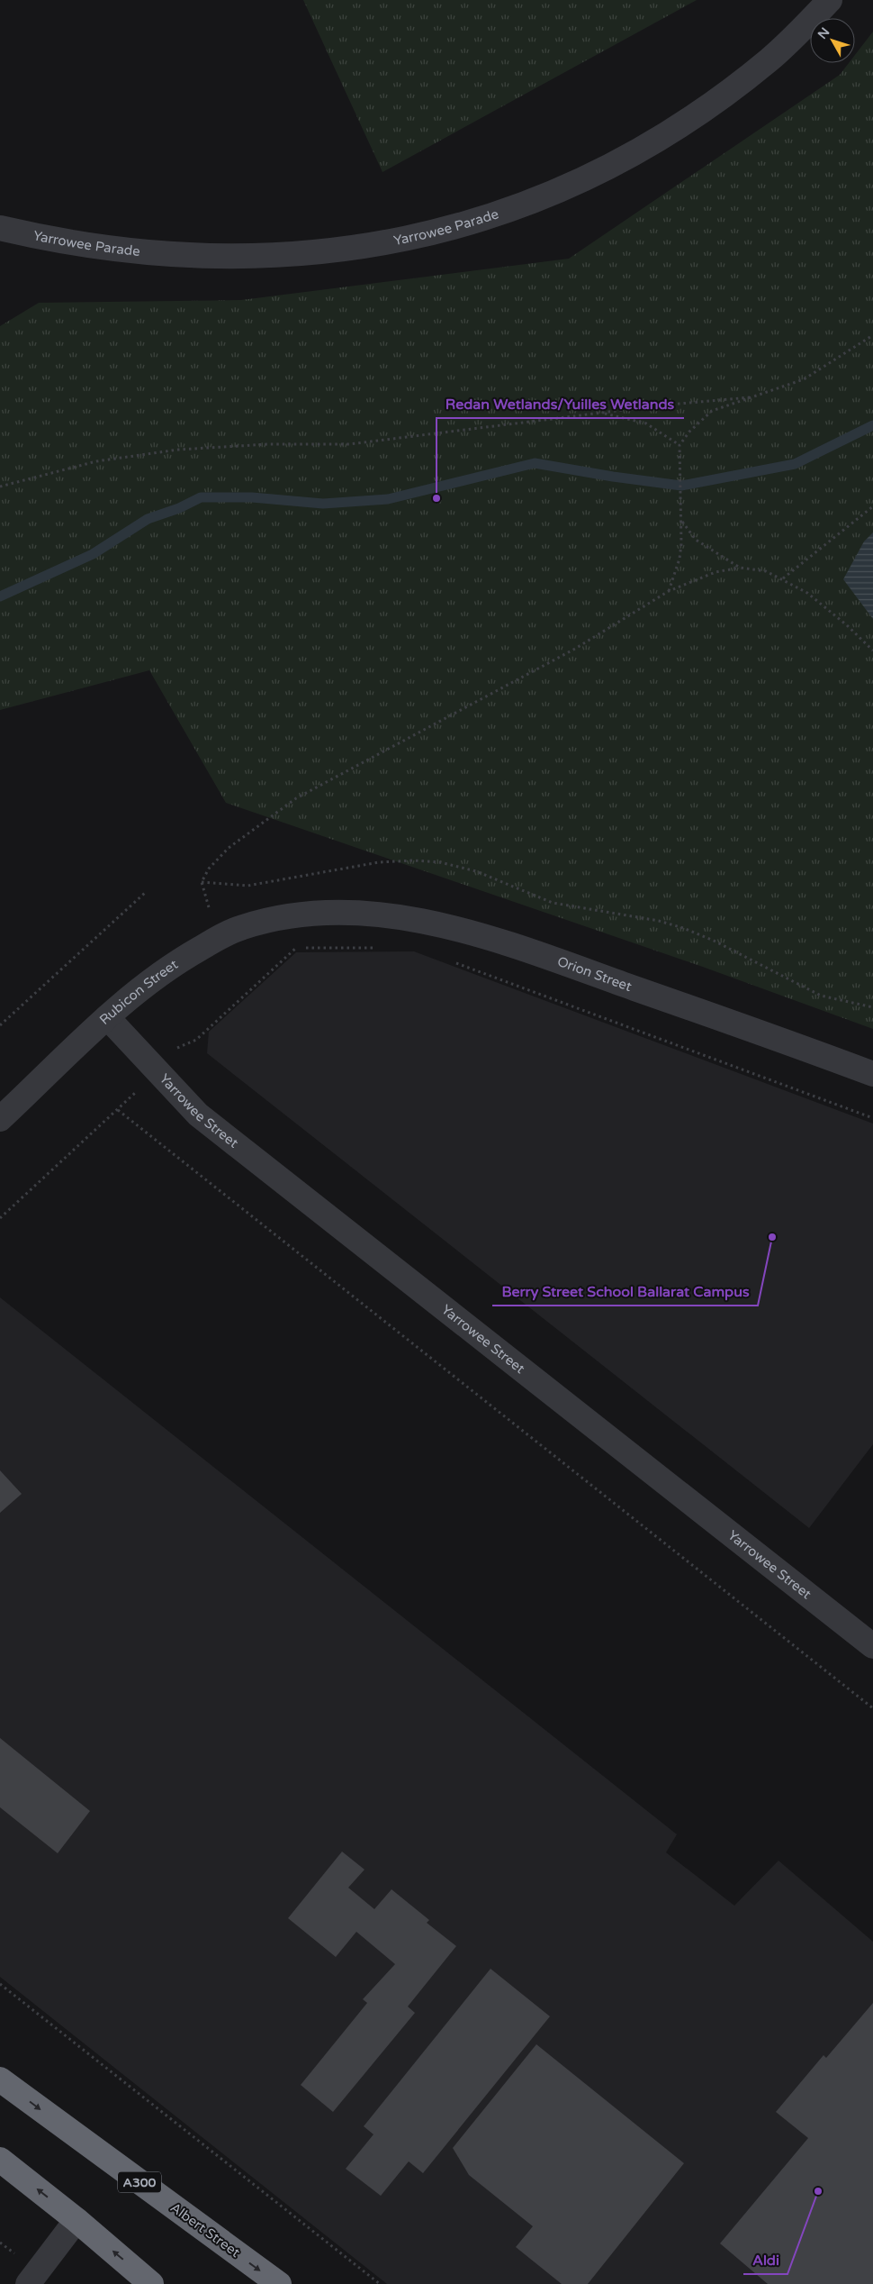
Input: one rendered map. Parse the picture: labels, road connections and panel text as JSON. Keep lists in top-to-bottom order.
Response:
{
  "streets": {
    "highway": ["A300", "Albert Street"],
    "street": [
      "Yarrowee Parade",
      "Orion Street",
      "Rubicon Street",
      "Yarrowee Street"
    ]
  },
  "crossings": [
    ["Orion Street", "Rubicon Street"],
    ["Rubicon Street", "Yarrowee Street"]
  ],
  "places": ["Redan Wetlands/Yuilles Wetlands", "Berry Street School Ballarat Campus", "Aldi"],
  "north": "top left"
}
